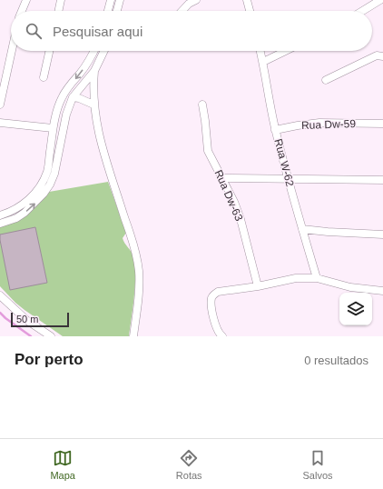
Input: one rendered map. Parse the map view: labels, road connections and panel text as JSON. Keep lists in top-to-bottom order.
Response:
{
  "streets": {
    "street": ["Rua Dw-59", "Rua W-62", "Rua Dw-63"]
  },
  "crossings": [
    ["Rua Dw-59", "Rua W-62"]
  ],
  "scale_bar": "50 m",
  "page": {
    "search": "Pesquisar aqui",
    "scale": "50 m",
    "heading": ["Por perto", "0 resultados"],
    "nav": ["Mapa", "Rotas", "Salvos"]
  }
}
